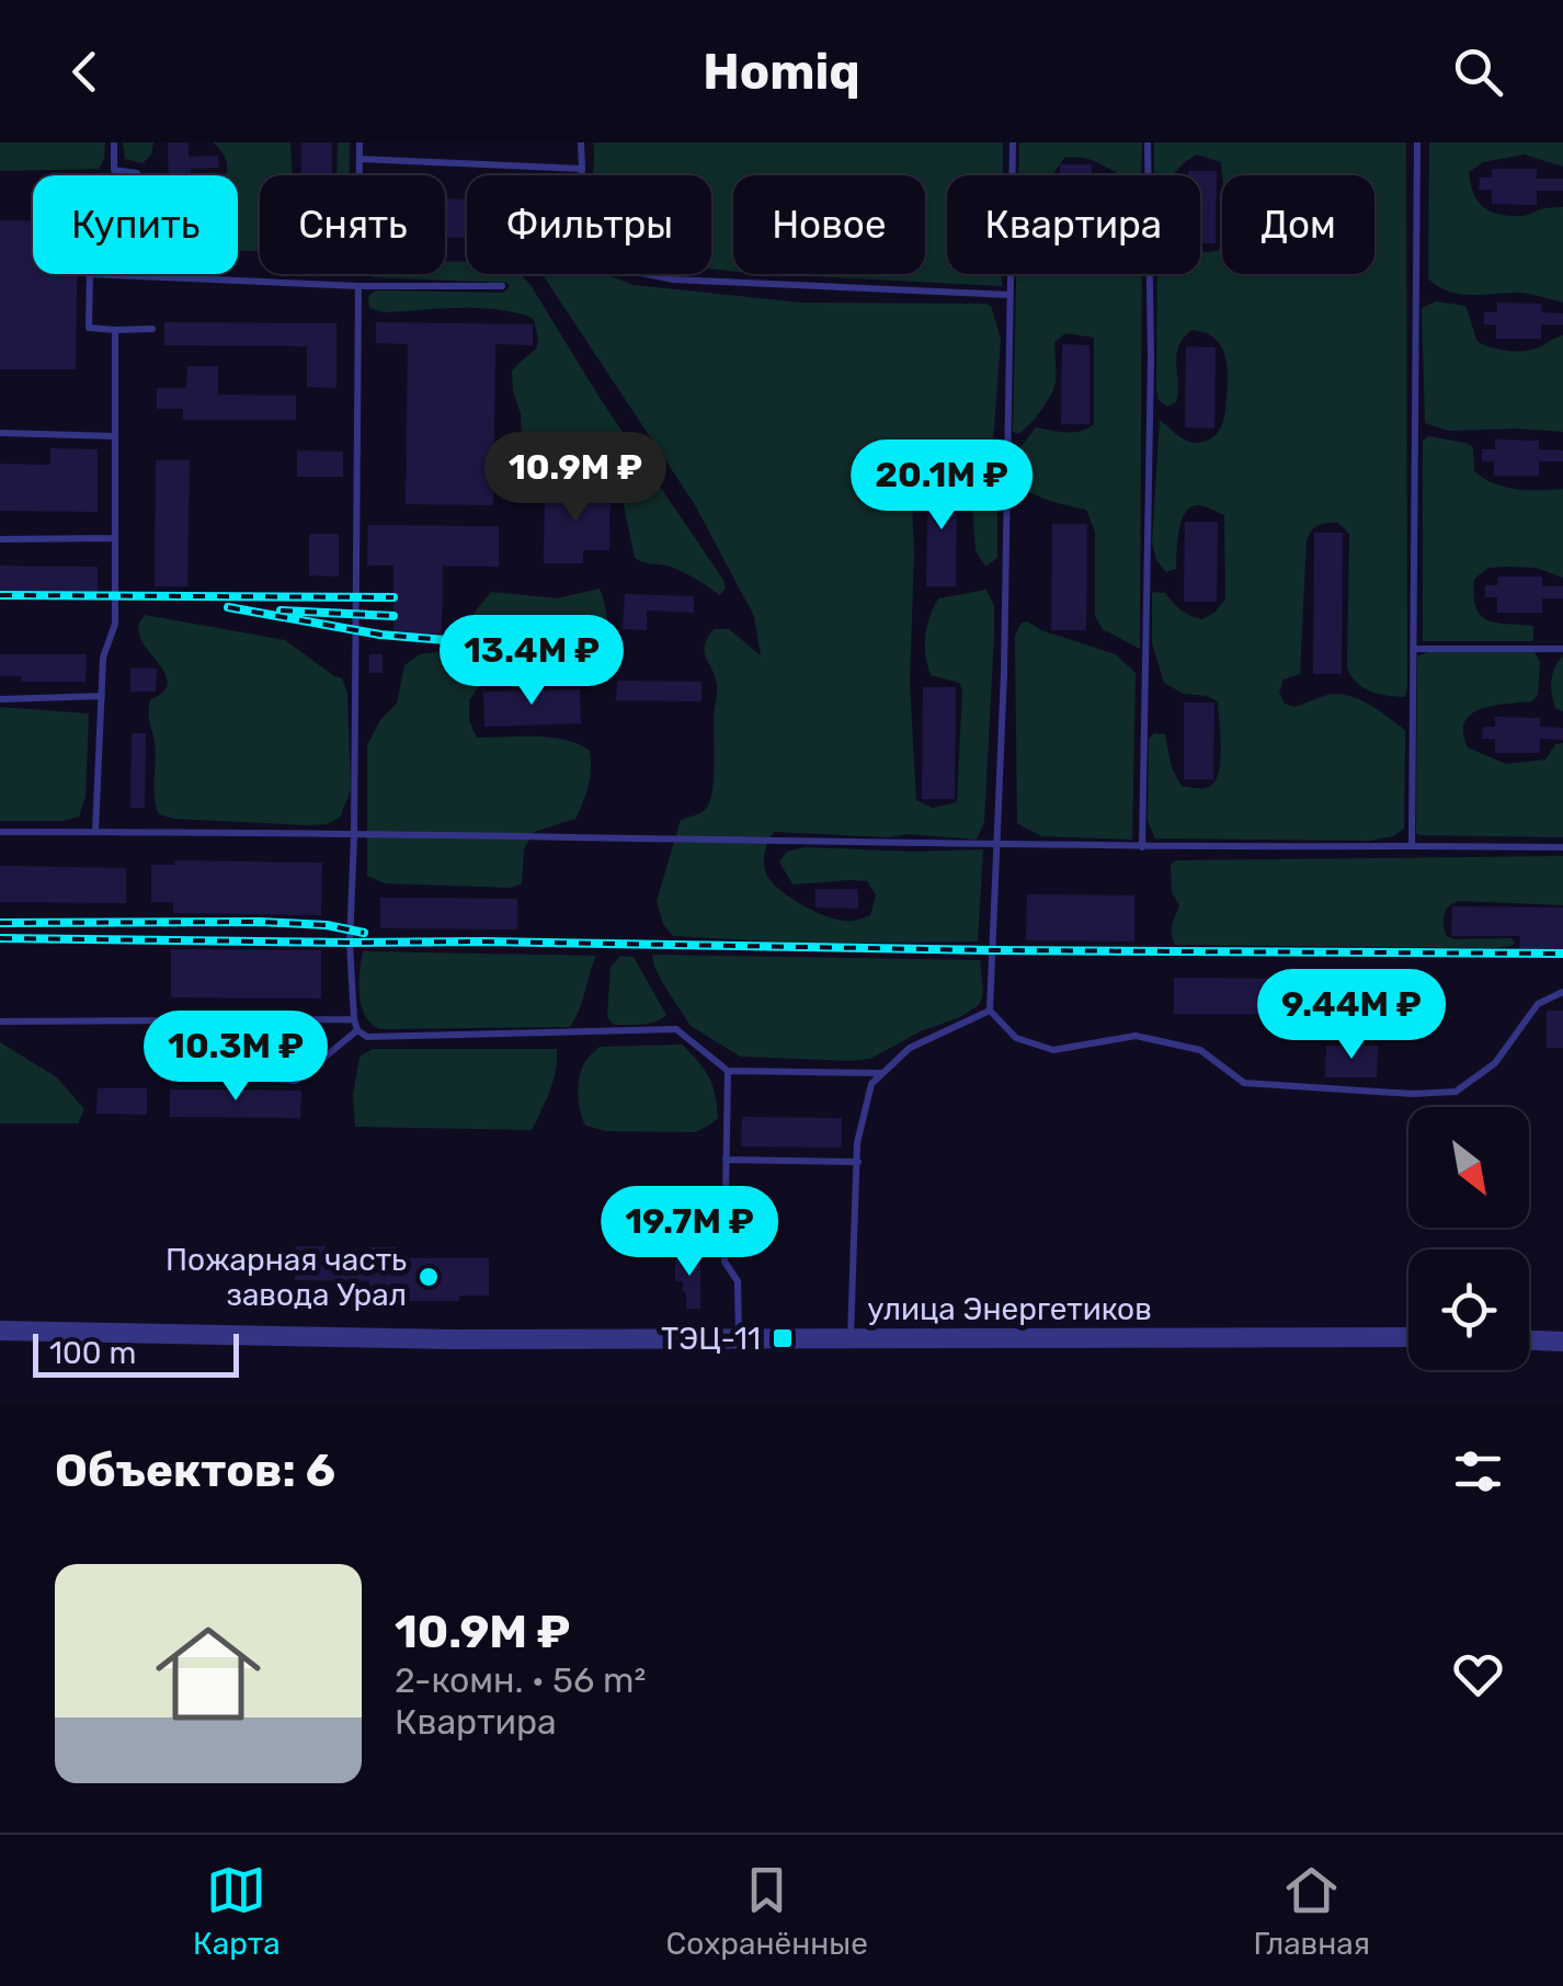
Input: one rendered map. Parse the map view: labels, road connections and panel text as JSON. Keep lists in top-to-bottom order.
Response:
{
  "streets": {
    "street": ["улица Энергетиков"]
  },
  "places": {
    "other": ["Пожарная часть завода Урал"],
    "transit": ["ТЭЦ-11"]
  },
  "scale_bar": "100 m",
  "north": "bottom right",
  "page": {
    "header": "Homiq",
    "chip": [
      "Купить",
      "Снять",
      "Фильтры",
      "Новое",
      "Квартира",
      "Дом"
    ],
    "price": [
      "10.9M ₽",
      "20.1M ₽",
      "13.4M ₽",
      "9.44M ₽",
      "10.3M ₽",
      "19.7M ₽"
    ],
    "scale": "100 m",
    "heading": "Объектов: 6",
    "list": [
      {
        "name": "10.9M ₽",
        "note": "2-комн. · 56 m² · Квартира"
      }
    ],
    "tabs": ["Карта", "Сохранённые", "Главная"]
  }
}
